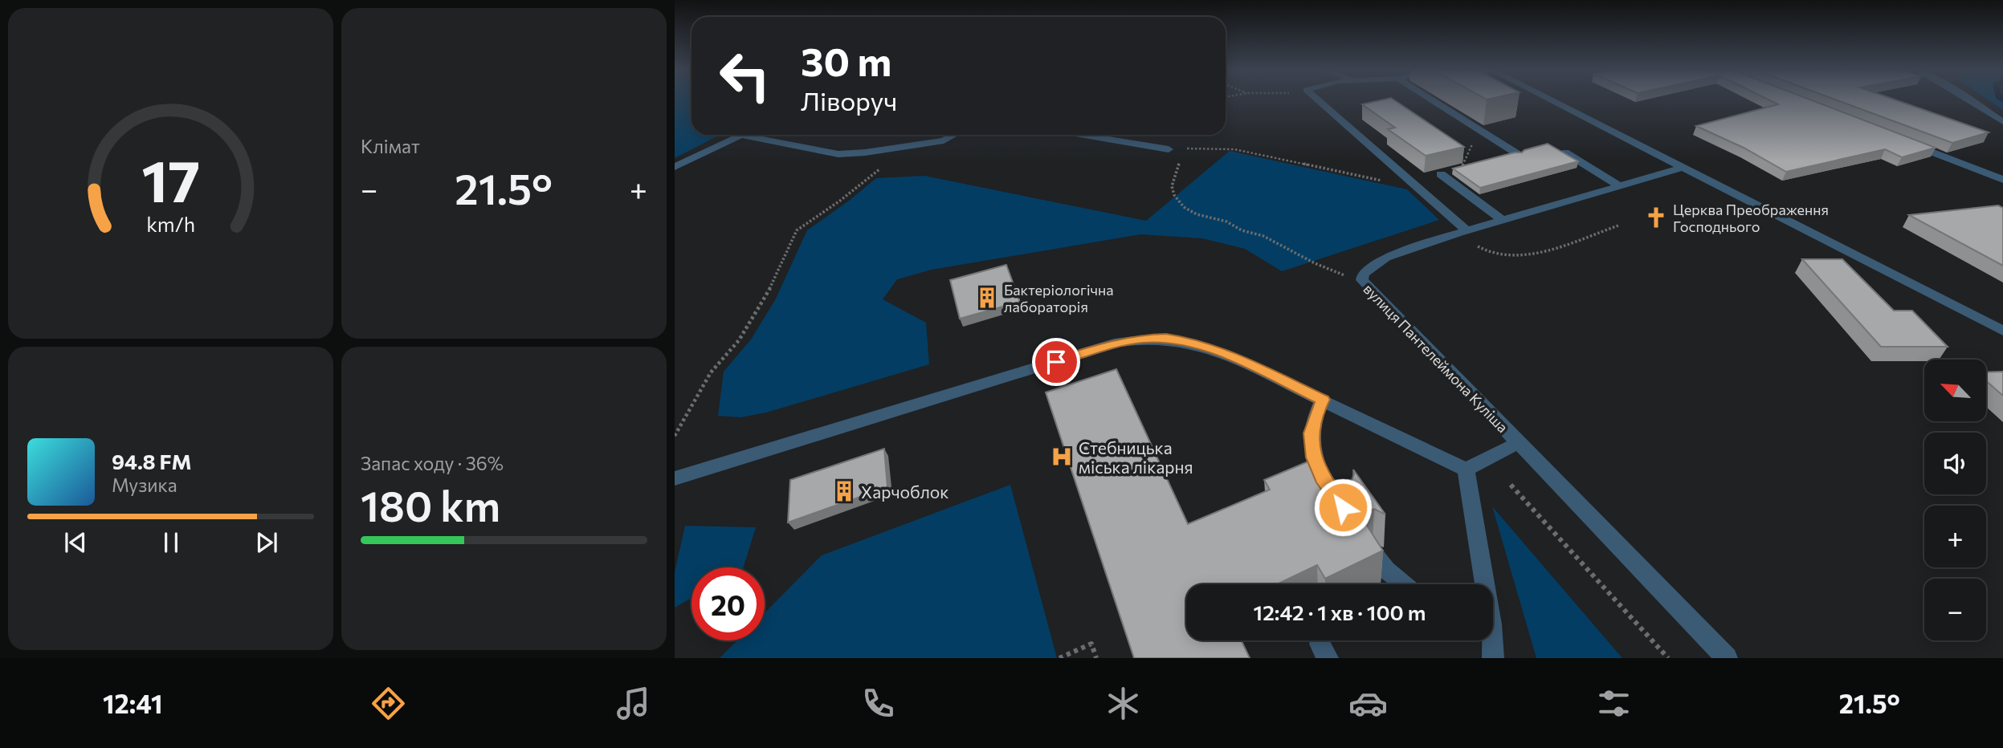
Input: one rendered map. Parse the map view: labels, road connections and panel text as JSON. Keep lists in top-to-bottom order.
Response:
{
  "streets": {
    "street": ["вулиця Пантелеймона Куліша"]
  },
  "places": {
    "church": ["Церква Преображення Господнього"],
    "building": ["Бактеріологічна лабораторія", "Харчоблок"],
    "hospital": ["Стебницька міська лікарня"]
  },
  "north": "top left",
  "page": {
    "tile": [
      "Клімат",
      ["Запас ходу · 36%", "180 km"]
    ],
    "turn": ["30 m", "Ліворуч"],
    "heat": ["−", "21.5°", "+"],
    "map_buttons": ["+", "−"],
    "song": ["94.8 FM", "Музика"],
    "limit": "20",
    "trip": "12:42 · 1 хв · 100 m",
    "tabs": ["12:41", "21.5°"],
    "gauge": ["17", "km/h"]
  }
}
